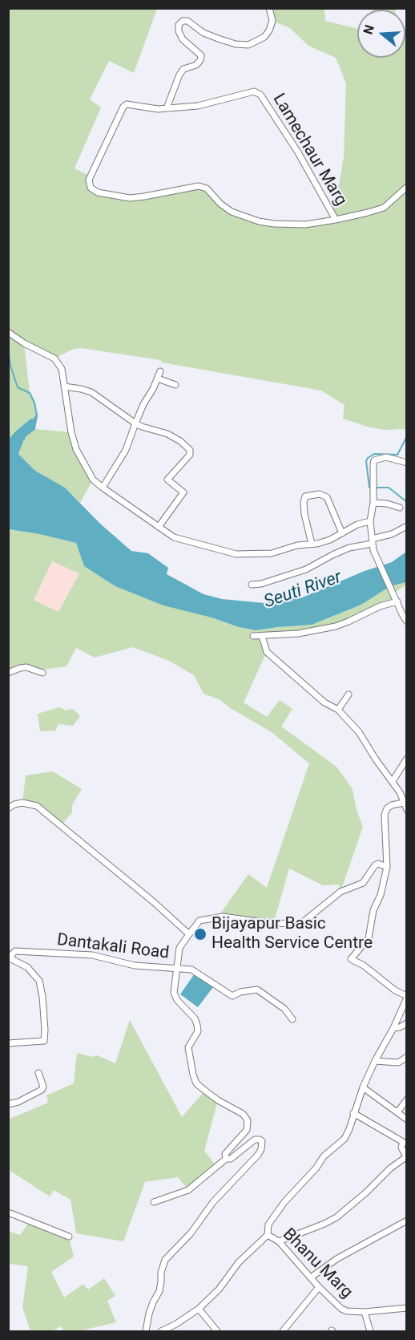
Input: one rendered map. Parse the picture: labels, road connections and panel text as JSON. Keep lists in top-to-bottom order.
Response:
{
  "streets": {
    "street": ["Lamechaur Marg", "Dantakali Road", "Bhanu Marg"]
  },
  "water": ["Seuti River"],
  "places": ["Bijayapur Basic Health Service Centre"],
  "north": "left"
}
